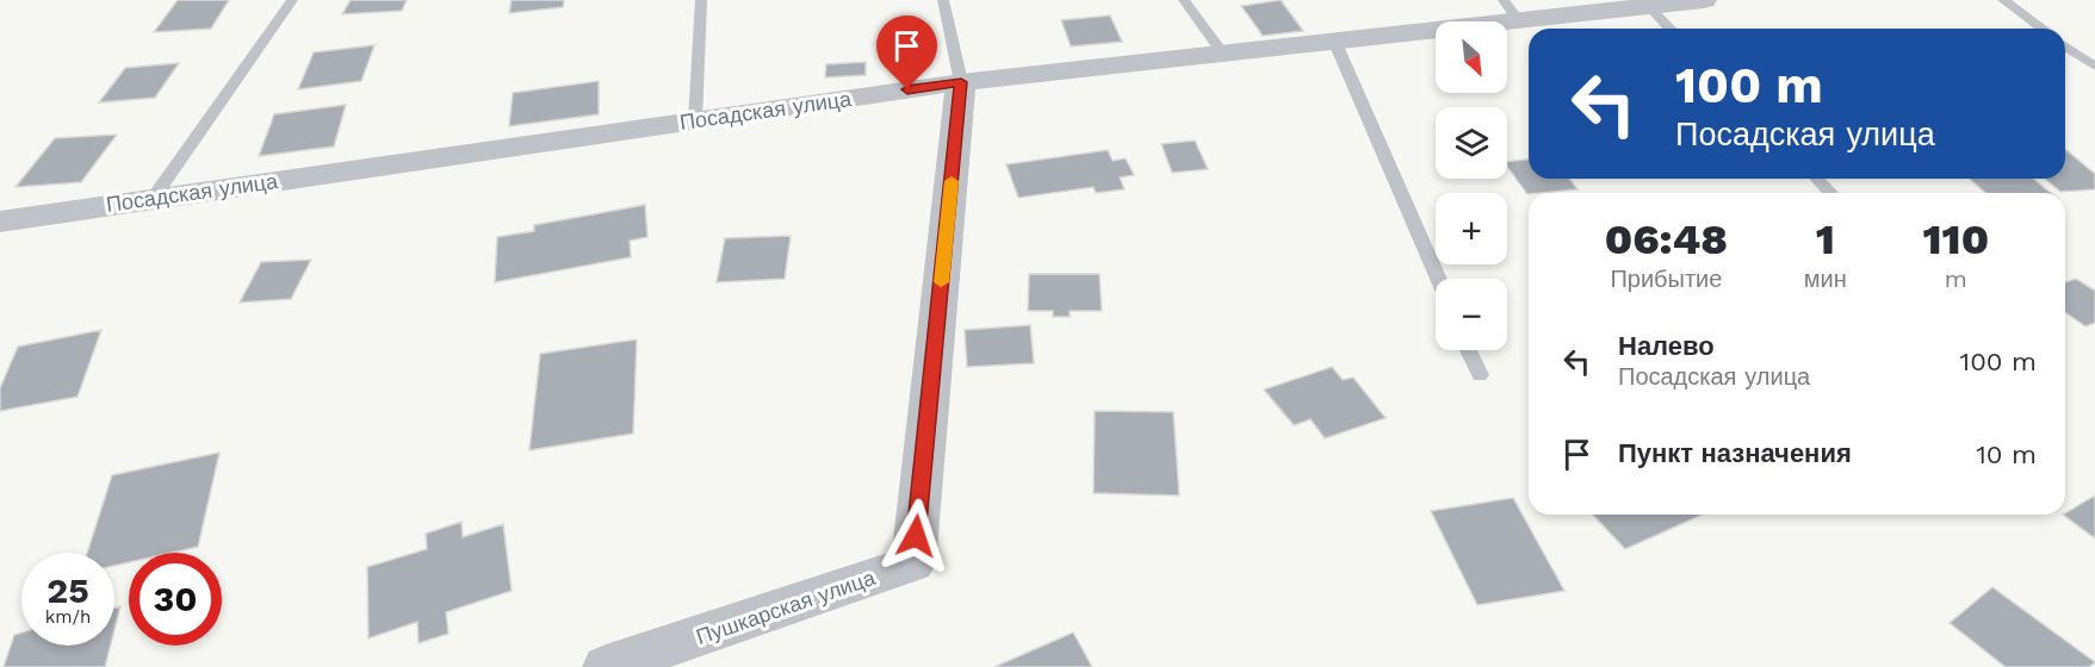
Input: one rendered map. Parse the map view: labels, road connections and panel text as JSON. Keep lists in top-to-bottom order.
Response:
{
  "streets": {
    "street": ["Посадская улица", "Пушкарская улица"]
  },
  "crossings": [
    ["Посадская улица", "Пушкарская улица"]
  ],
  "north": "bottom right",
  "page": {
    "map_buttons": ["+", "−"],
    "turn": ["100 m", "Посадская улица"],
    "eta": [
      "06:48",
      "Прибытие",
      "1",
      "мин",
      "110",
      "m"
    ],
    "list": [
      {
        "name": "Налево",
        "note": "Посадская улица",
        "value": "100 m"
      },
      {
        "name": "Пункт назначения",
        "value": "10 m"
      }
    ],
    "speed": "25 km/h",
    "limit": "30"
  }
}
